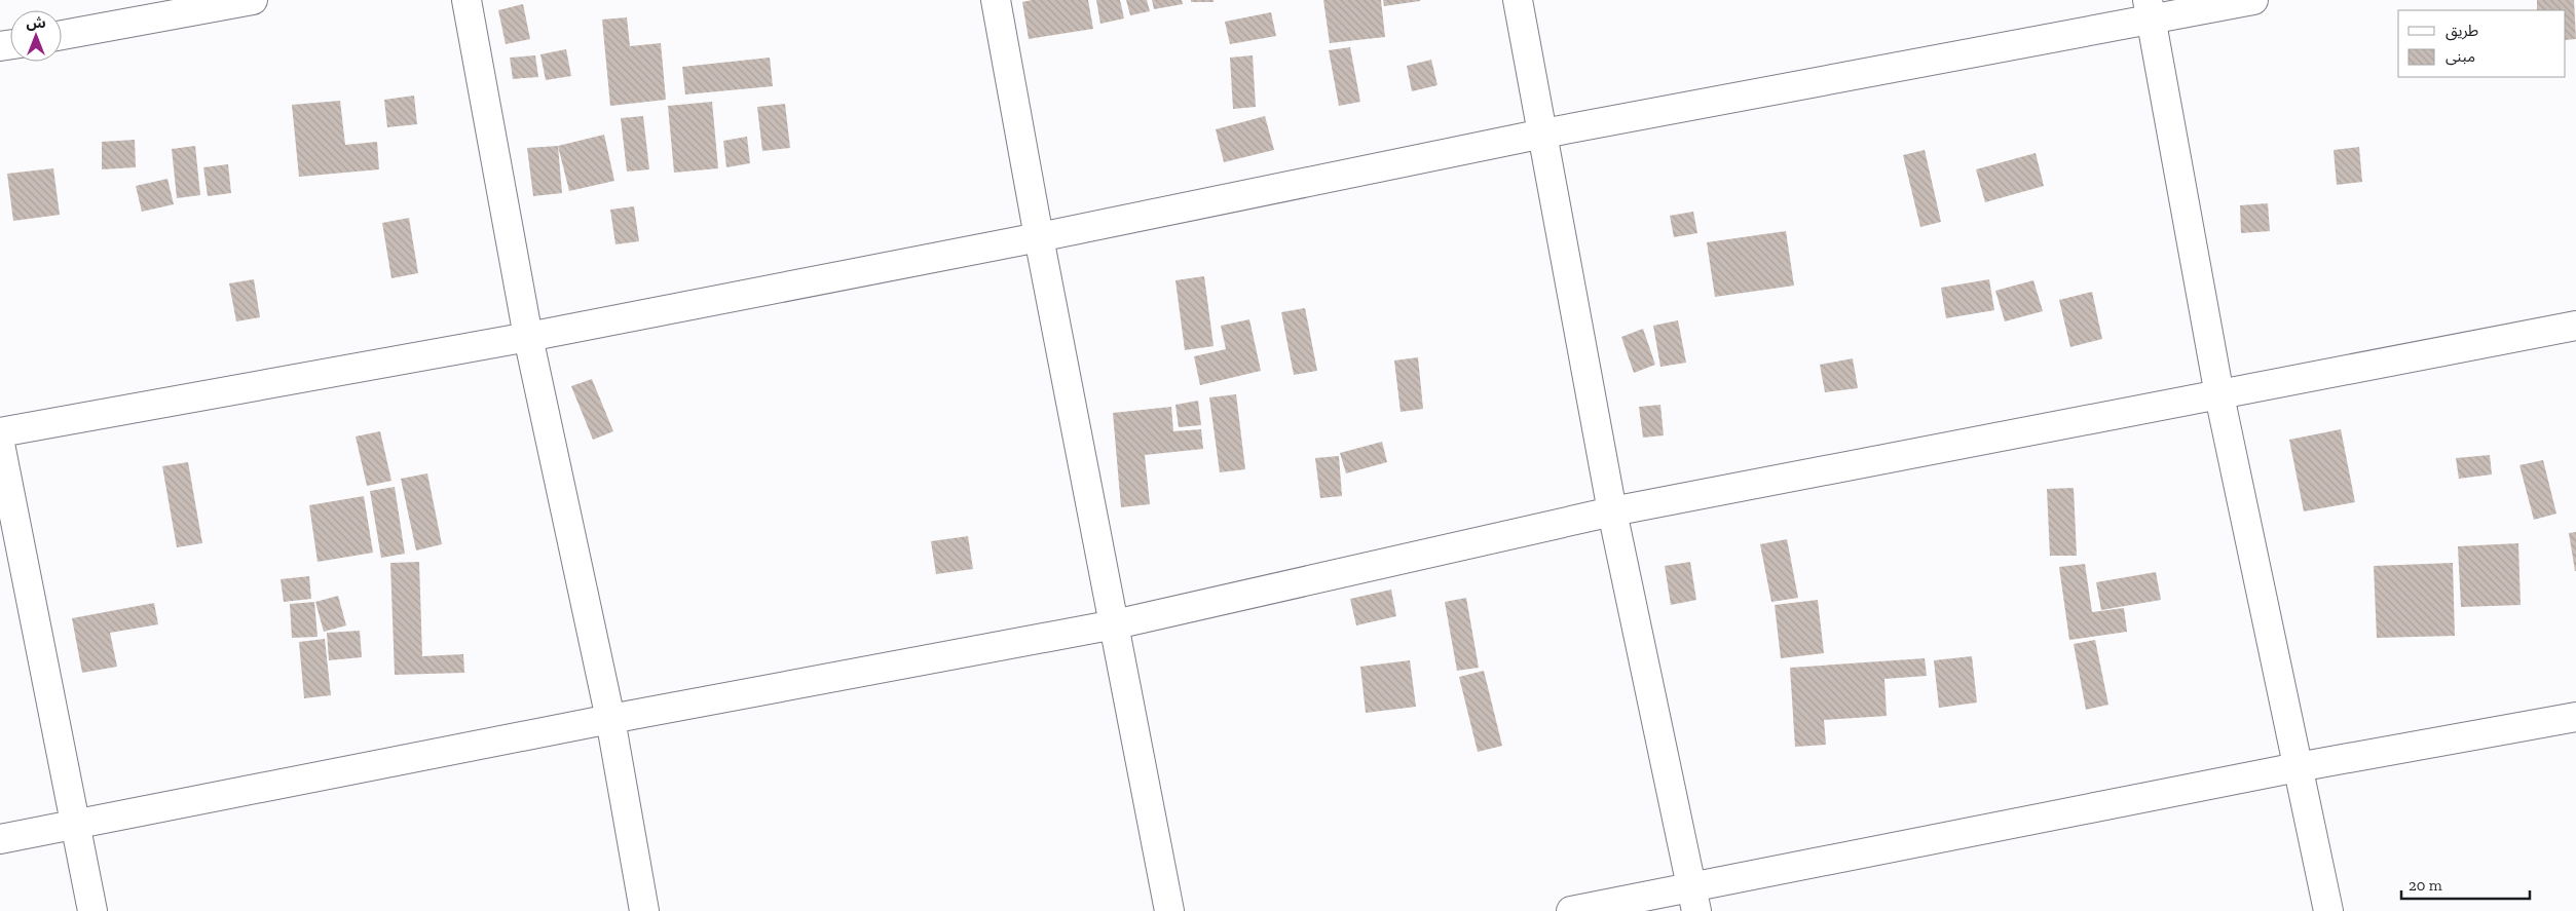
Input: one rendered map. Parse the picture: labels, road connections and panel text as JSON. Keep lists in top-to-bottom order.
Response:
{
  "legend": ["طريق", "مبنى"],
  "scale_bar": "20 m",
  "north": "top"
}
